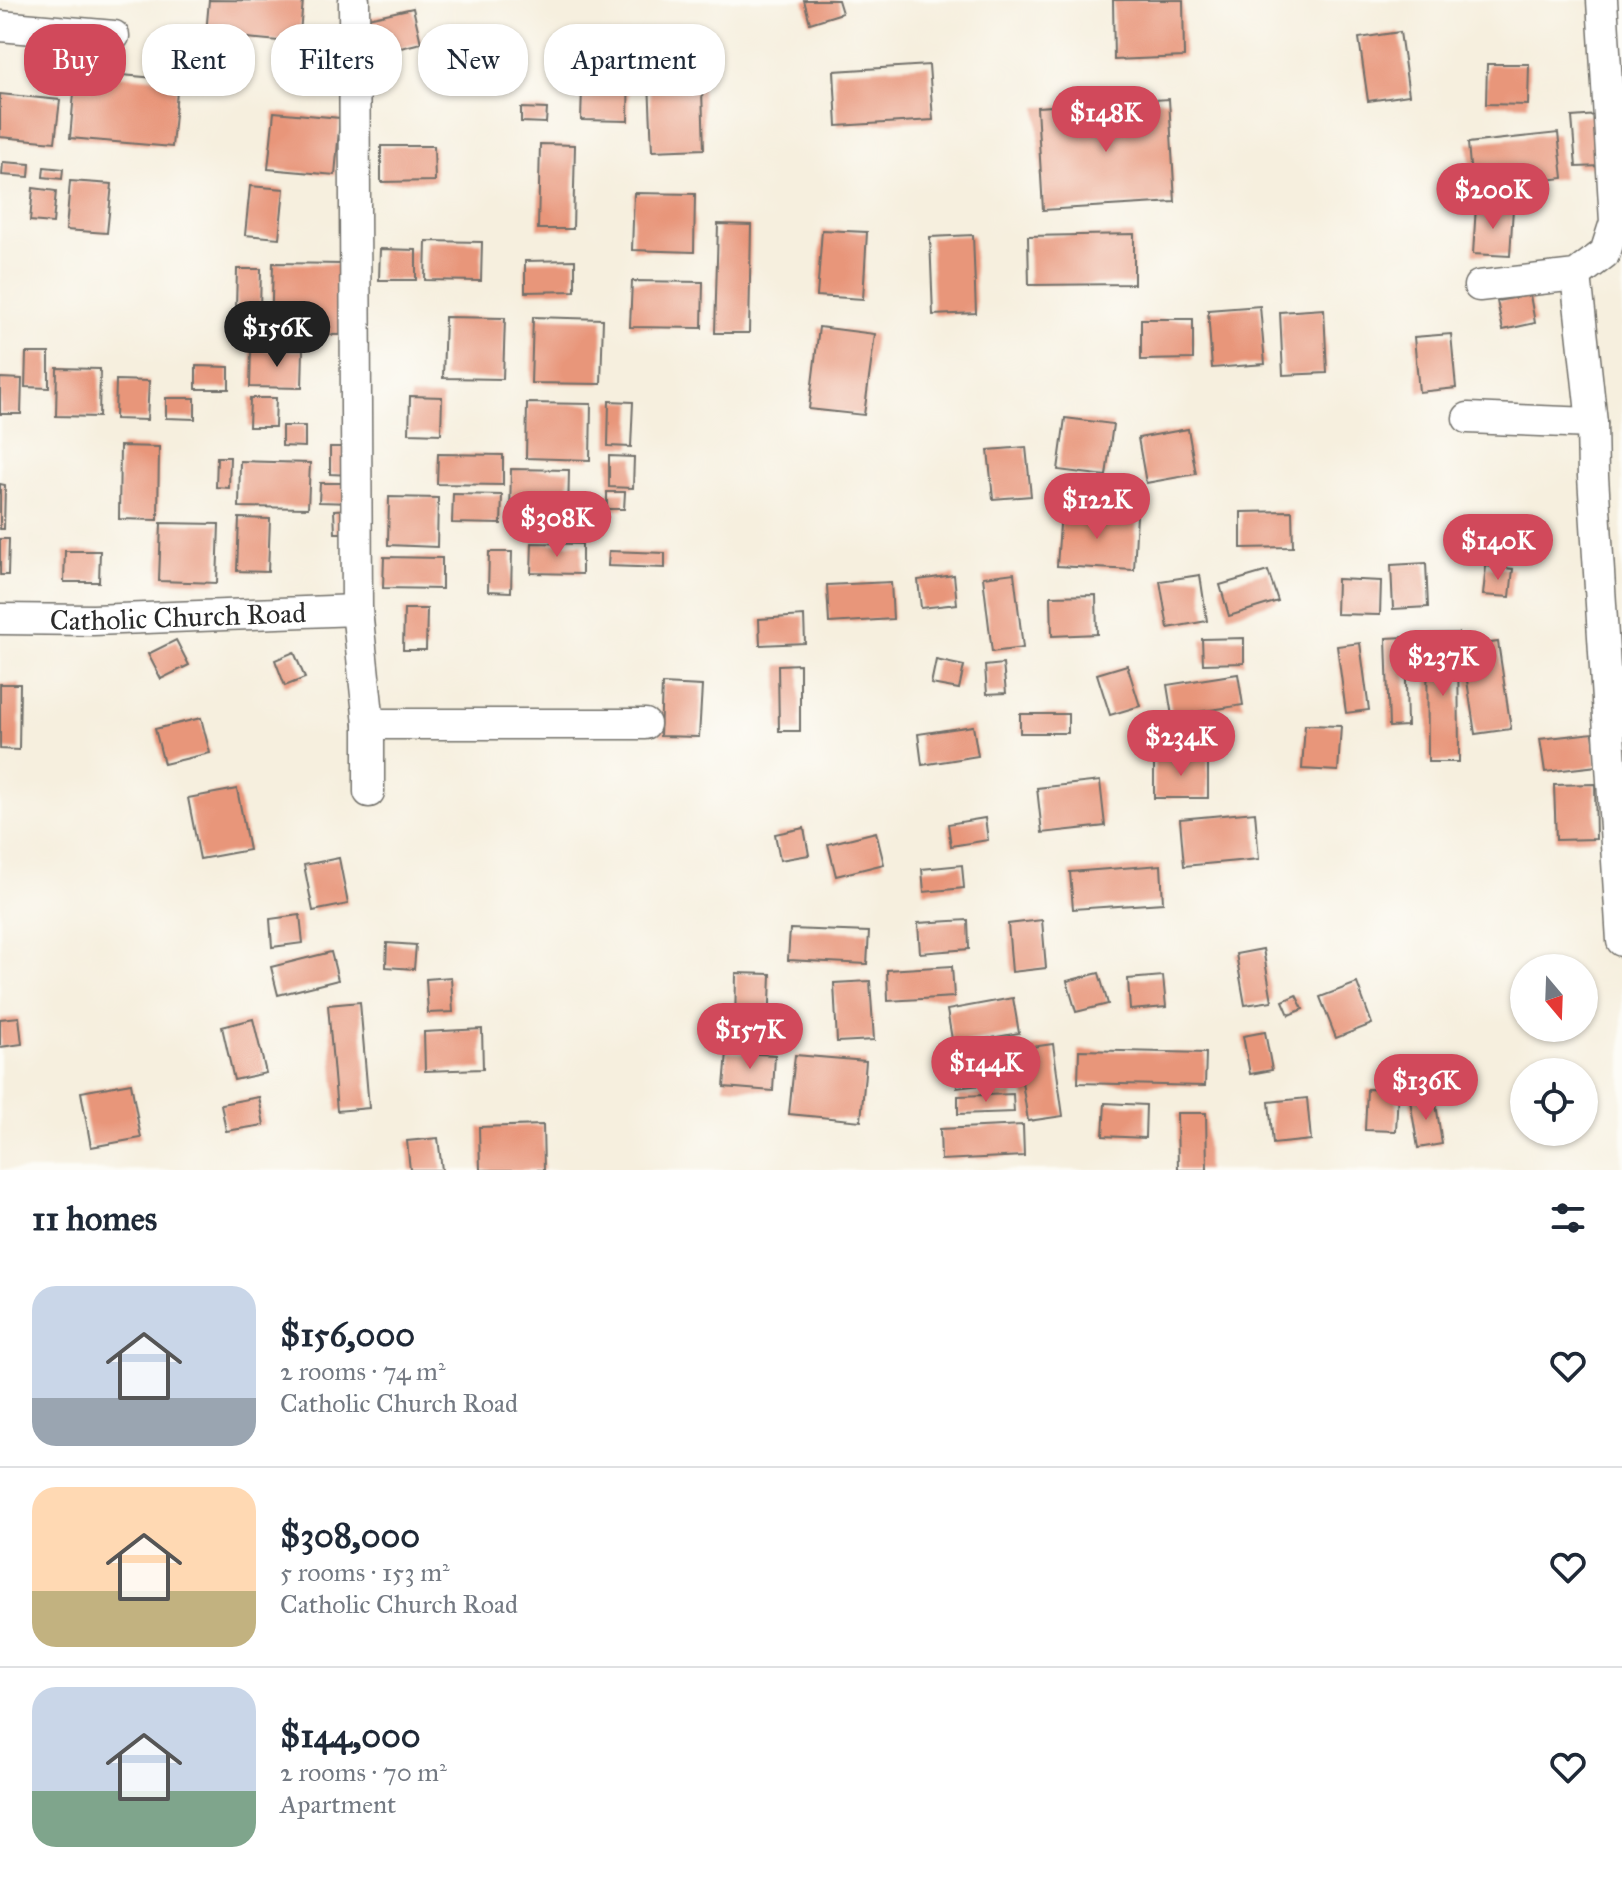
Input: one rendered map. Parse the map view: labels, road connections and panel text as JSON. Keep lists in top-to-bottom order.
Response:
{
  "streets": {
    "street": ["Catholic Church Road"]
  },
  "north": "bottom",
  "page": {
    "chip": [
      "Buy",
      "Rent",
      "Filters",
      "New",
      "Apartment"
    ],
    "price": [
      "$148K",
      "$200K",
      "$156K",
      "$122K",
      "$308K",
      "$140K",
      "$237K",
      "$234K",
      "$157K",
      "$144K",
      "$136K"
    ],
    "heading": "11 homes",
    "list": [
      {
        "name": "$156,000",
        "note": "2 rooms · 74 m² · Catholic Church Road"
      },
      {
        "name": "$308,000",
        "note": "5 rooms · 153 m² · Catholic Church Road"
      },
      {
        "name": "$144,000",
        "note": "2 rooms · 70 m² · Apartment"
      }
    ]
  }
}
